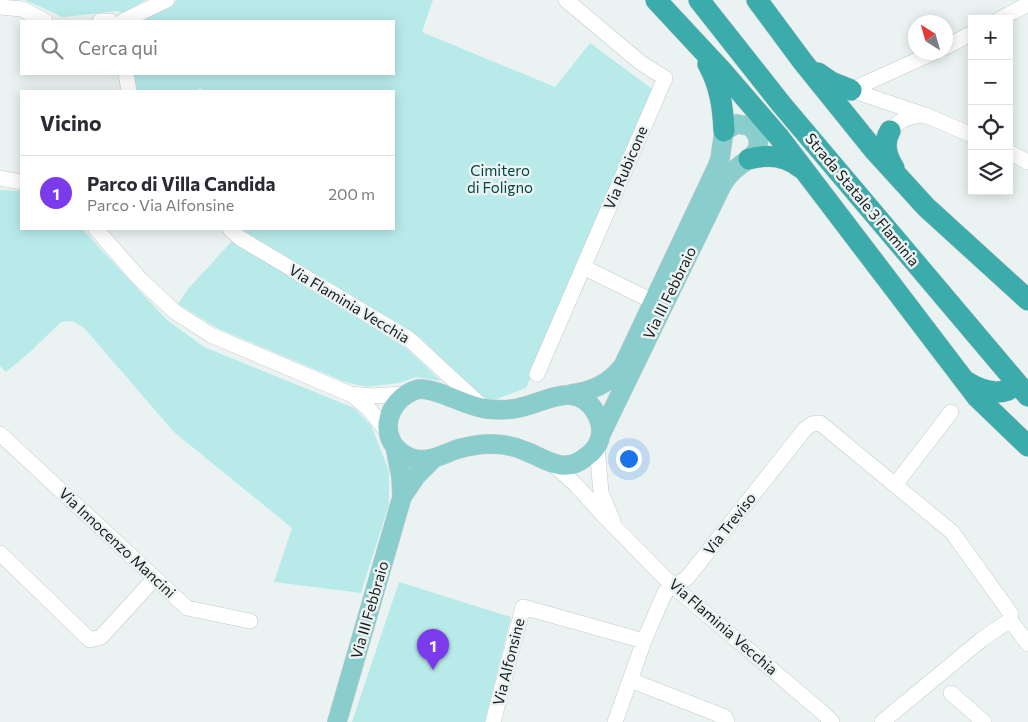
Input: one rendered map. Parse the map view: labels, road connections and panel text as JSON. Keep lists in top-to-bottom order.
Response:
{
  "streets": {
    "highway": ["Strada Statale 3 Flaminia"],
    "main road": ["Via III Febbraio", "Via Flaminia Vecchia"],
    "street": [
      "Via Rubicone",
      "Via Treviso",
      "Via Innocenzo Mancini",
      "Via Alfonsine"
    ]
  },
  "crossings": [
    ["Via III Febbraio", "Via Flaminia Vecchia"],
    ["Via Flaminia Vecchia", "Via Treviso"],
    ["Via Treviso", "Via Alfonsine"]
  ],
  "parks": ["Cimitero di Foligno"],
  "north": "top left",
  "page": {
    "map_buttons": ["+", "−"],
    "search": "Cerca qui",
    "heading": "Vicino",
    "list": [
      {
        "mark": "1",
        "name": "Parco di Villa Candida",
        "note": "Parco · Via Alfonsine",
        "value": "200 m"
      }
    ],
    "pins": "1"
  }
}
